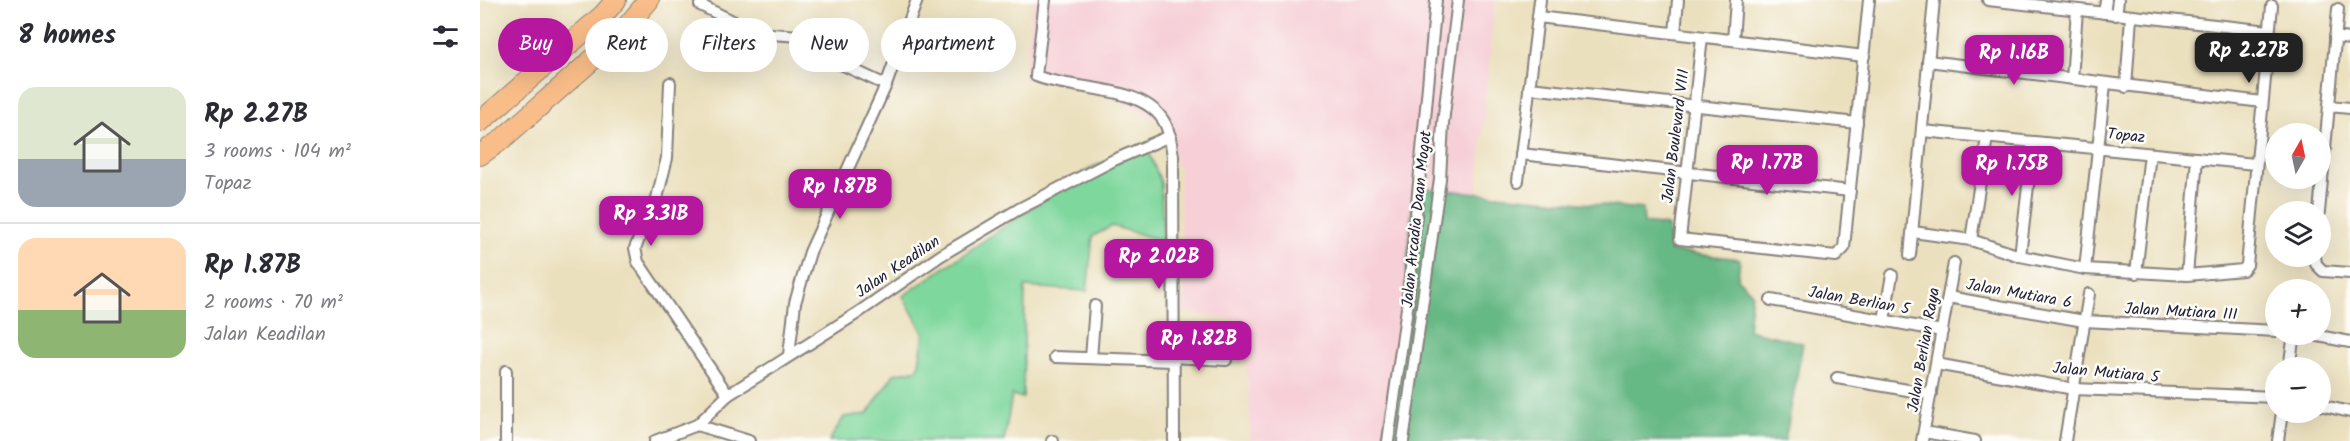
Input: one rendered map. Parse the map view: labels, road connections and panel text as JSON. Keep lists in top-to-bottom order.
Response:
{
  "streets": {
    "street": [
      "Jalan Boulevard VIII",
      "Topaz",
      "Jalan Arcadia Daan Mogot",
      "Jalan Keadilan",
      "Jalan Mutiara 6",
      "Jalan Berlian 5",
      "Jalan Mutiara III",
      "Jalan Berlian Raya",
      "Jalan Mutiara 5"
    ]
  },
  "crossings": [
    ["Jalan Mutiara 6", "Jalan Mutiara III"],
    ["Jalan Mutiara 6", "Jalan Berlian Raya"],
    ["Jalan Berlian 5", "Jalan Berlian Raya"],
    ["Jalan Berlian Raya", "Jalan Mutiara 5"]
  ],
  "north": "top",
  "page": {
    "heading": "8 homes",
    "chip": [
      "Buy",
      "Rent",
      "Filters",
      "New",
      "Apartment"
    ],
    "price": [
      "Rp 2.27B",
      "Rp 1.16B",
      "Rp 1.77B",
      "Rp 1.75B",
      "Rp 1.87B",
      "Rp 3.31B",
      "Rp 2.02B",
      "Rp 1.82B"
    ],
    "list": [
      {
        "name": "Rp 2.27B",
        "note": "3 rooms · 104 m² · Topaz"
      },
      {
        "name": "Rp 1.87B",
        "note": "2 rooms · 70 m² · Jalan Keadilan"
      }
    ],
    "map_buttons": ["+", "−"]
  }
}
